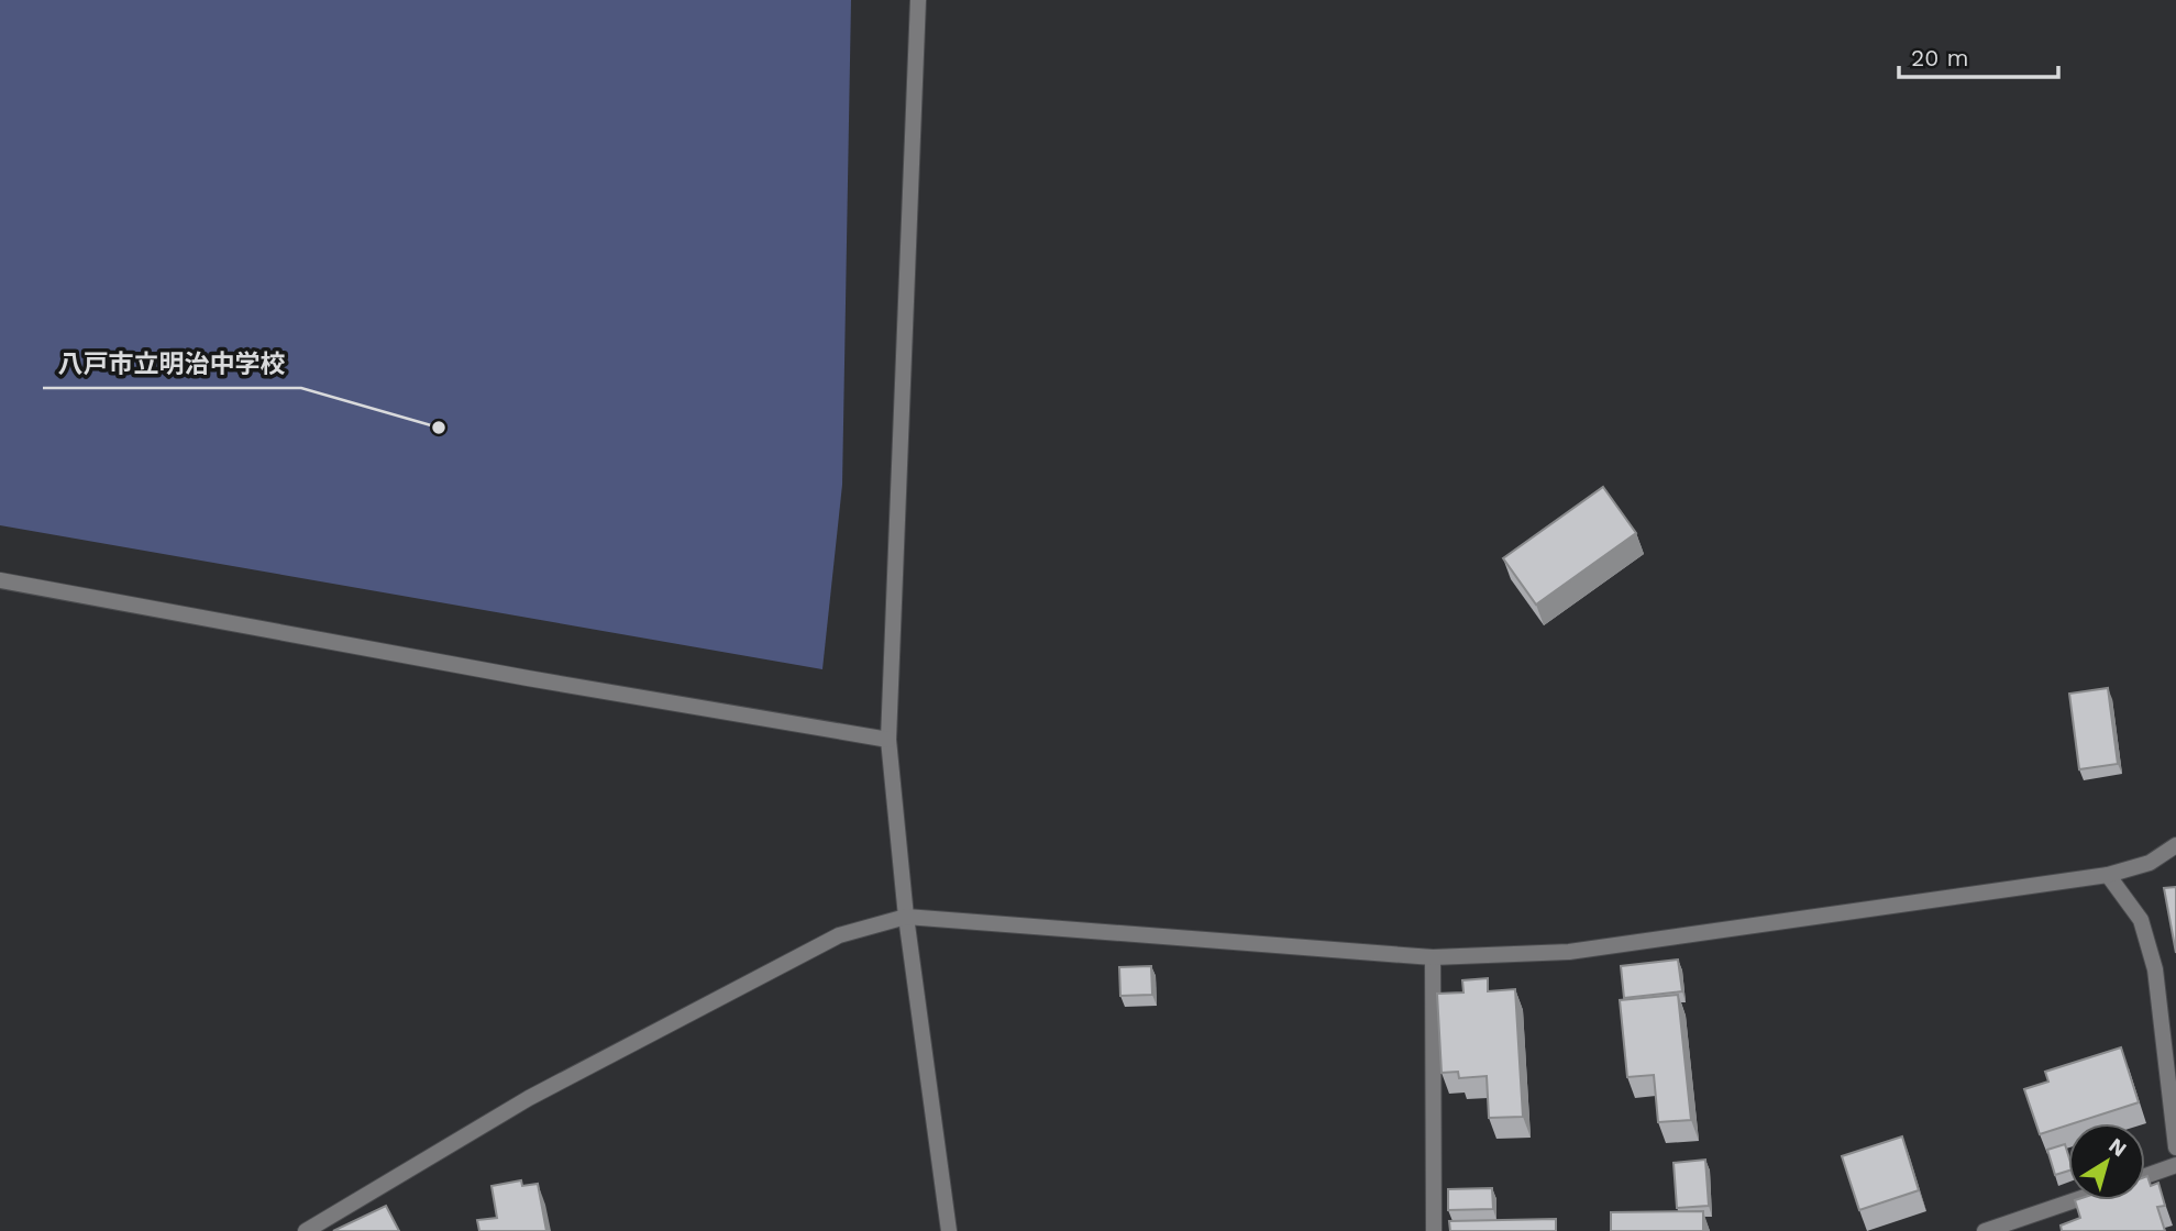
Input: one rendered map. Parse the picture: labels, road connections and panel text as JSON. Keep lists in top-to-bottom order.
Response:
{
  "places": ["八戸市立明治中学校"],
  "scale_bar": "20 m",
  "north": "top right"
}
